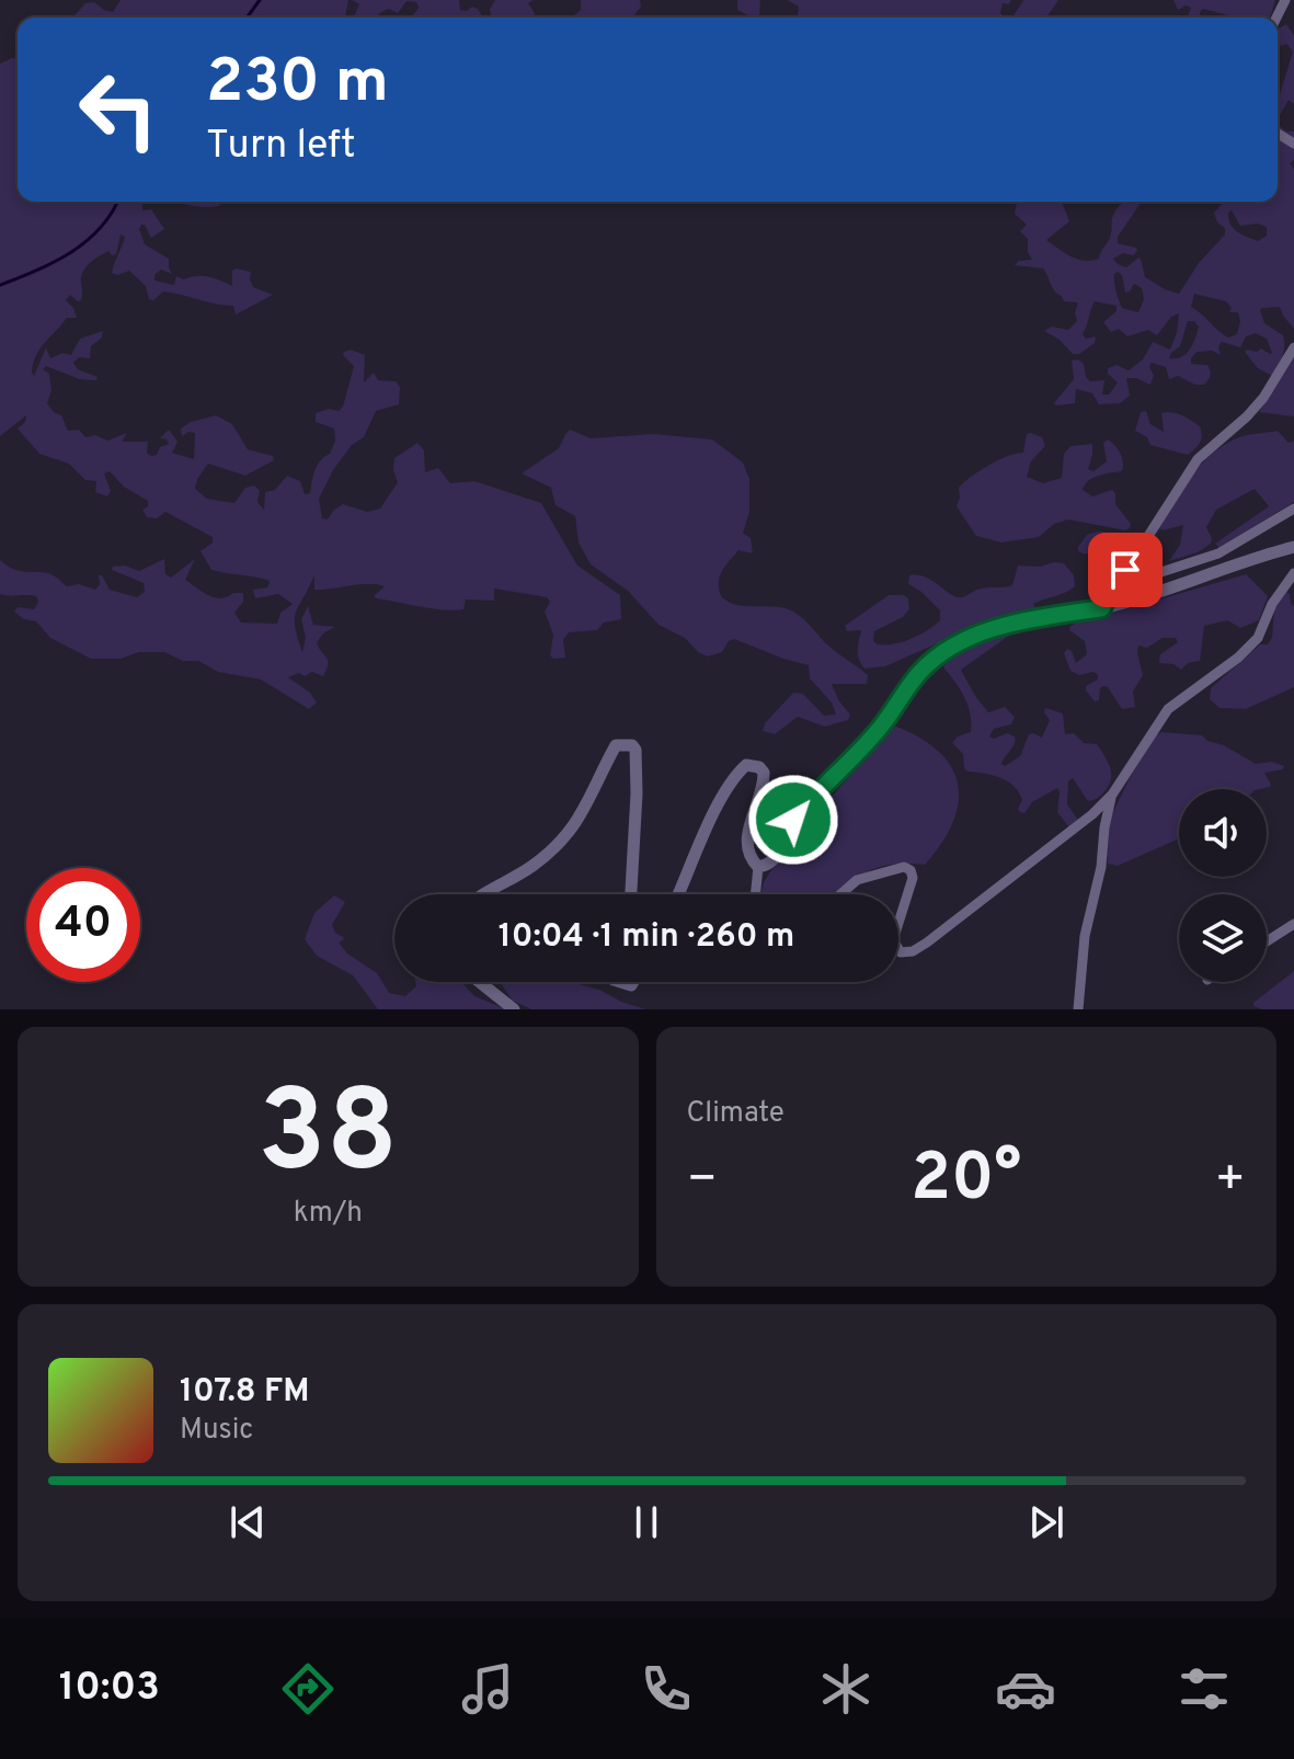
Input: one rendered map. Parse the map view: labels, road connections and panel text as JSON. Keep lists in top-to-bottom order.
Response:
{
  "page": {
    "turn": ["230 m", "Turn left"],
    "limit": "40",
    "trip": "10:04 · 1 min · 260 m",
    "tile": [
      ["38", "km/h"],
      "Climate"
    ],
    "heat": ["−", "20°", "+"],
    "song": ["107.8 FM", "Music"],
    "tabs": "10:03"
  }
}
